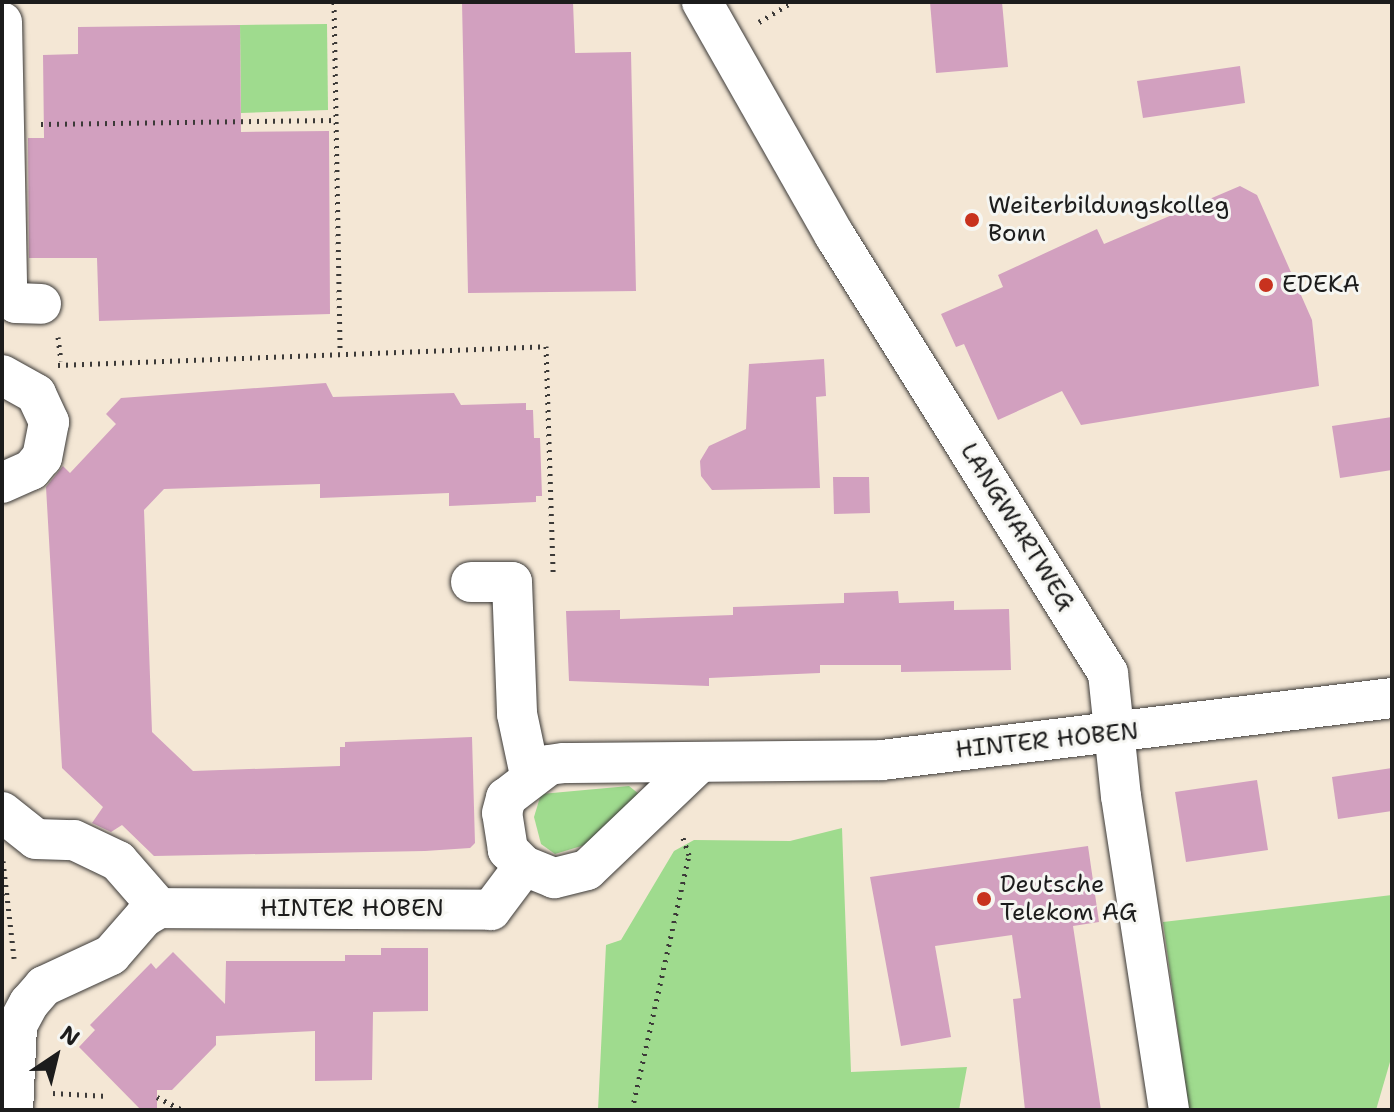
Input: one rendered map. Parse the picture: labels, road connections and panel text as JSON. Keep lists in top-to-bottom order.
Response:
{
  "streets": {
    "street": ["LANGWARTWEG", "HINTER HOBEN"]
  },
  "crossings": [
    ["LANGWARTWEG", "HINTER HOBEN"]
  ],
  "places": ["Weiterbildungskolleg Bonn", "EDEKA", "Deutsche Telekom AG"],
  "north": "top right"
}
